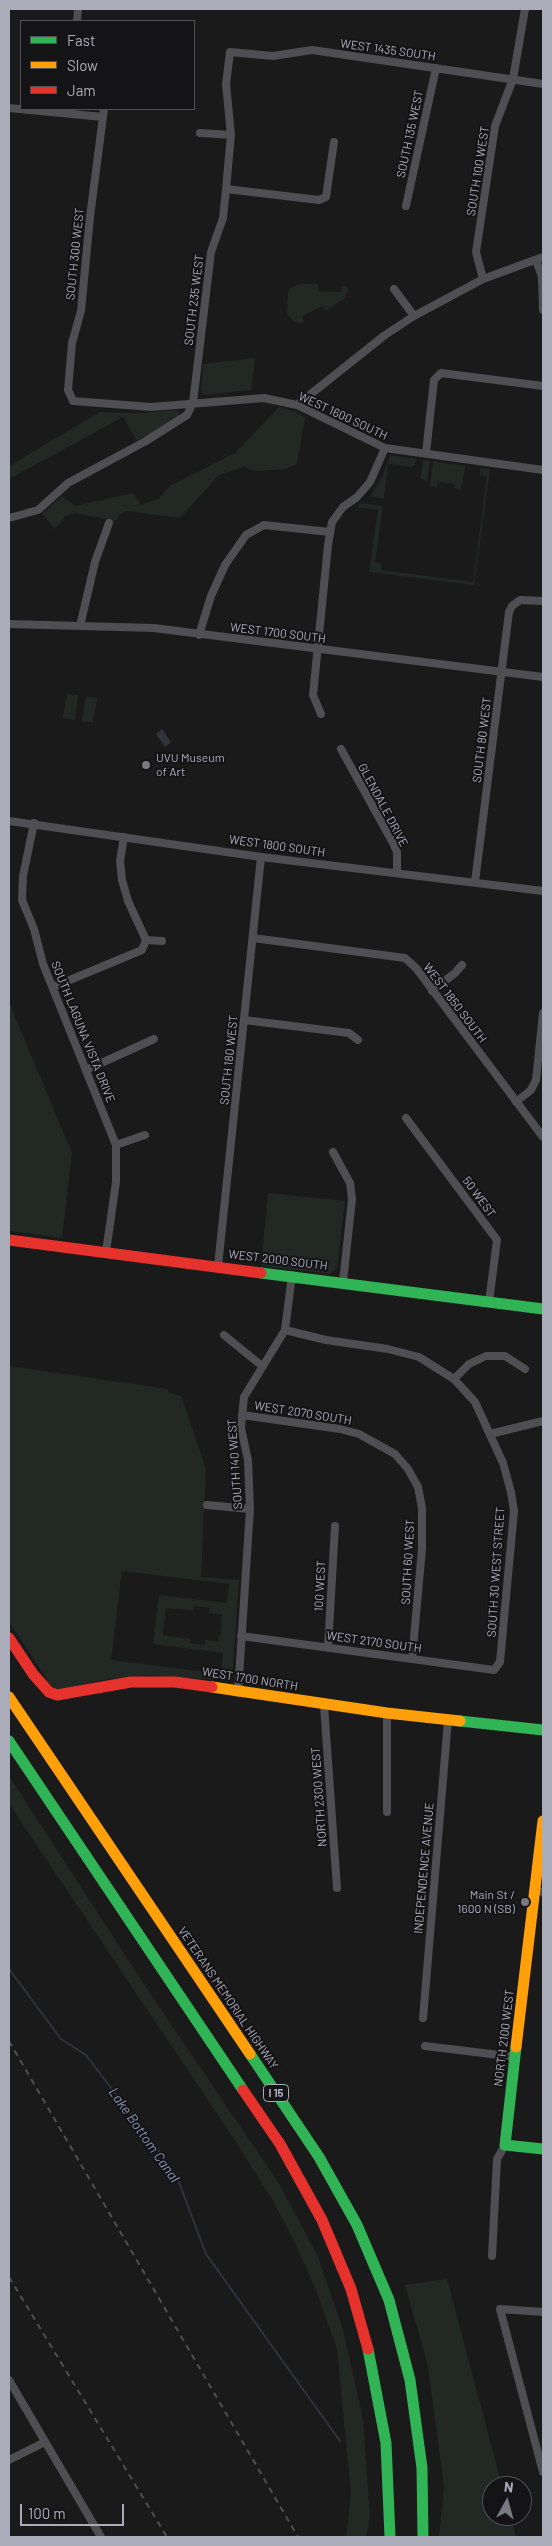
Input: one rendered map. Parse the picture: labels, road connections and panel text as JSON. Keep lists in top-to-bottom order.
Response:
{
  "streets": {
    "main road": [
      "WEST 2000 SOUTH",
      "WEST 1700 NORTH",
      "VETERANS MEMORIAL HIGHWAY",
      "NORTH 2100 WEST",
      "I 15"
    ],
    "street": [
      "WEST 1435 SOUTH",
      "SOUTH 135 WEST",
      "SOUTH 100 WEST",
      "SOUTH 300 WEST",
      "SOUTH 235 WEST",
      "WEST 1600 SOUTH",
      "WEST 1700 SOUTH",
      "SOUTH 80 WEST",
      "GLENDALE DRIVE",
      "WEST 1800 SOUTH",
      "WEST 1850 SOUTH",
      "SOUTH LAGUNA VISTA DRIVE",
      "SOUTH 180 WEST",
      "50 WEST",
      "WEST 2070 SOUTH",
      "SOUTH 140 WEST",
      "SOUTH 60 WEST",
      "SOUTH 30 WEST STREET",
      "100 WEST",
      "WEST 2170 SOUTH",
      "NORTH 2300 WEST",
      "INDEPENDENCE AVENUE"
    ]
  },
  "crossings": [
    ["WEST 1435 SOUTH", "SOUTH 135 WEST"],
    ["WEST 1435 SOUTH", "SOUTH 100 WEST"],
    ["WEST 1435 SOUTH", "SOUTH 235 WEST"],
    ["SOUTH 300 WEST", "WEST 1600 SOUTH"],
    ["SOUTH 235 WEST", "WEST 1600 SOUTH"],
    ["WEST 1700 SOUTH", "SOUTH 80 WEST"],
    ["SOUTH 80 WEST", "WEST 1800 SOUTH"],
    ["GLENDALE DRIVE", "WEST 1800 SOUTH"],
    ["WEST 1800 SOUTH", "SOUTH LAGUNA VISTA DRIVE"],
    ["WEST 1800 SOUTH", "SOUTH 180 WEST"],
    ["WEST 1850 SOUTH", "SOUTH 180 WEST"],
    ["SOUTH LAGUNA VISTA DRIVE", "WEST 2000 SOUTH"],
    ["SOUTH 180 WEST", "WEST 2000 SOUTH"],
    ["50 WEST", "WEST 2000 SOUTH"],
    ["WEST 2000 SOUTH", "SOUTH 140 WEST"],
    ["WEST 2070 SOUTH", "SOUTH 140 WEST"],
    ["WEST 2070 SOUTH", "SOUTH 60 WEST"],
    ["SOUTH 140 WEST", "SOUTH 30 WEST STREET"],
    ["SOUTH 140 WEST", "WEST 2170 SOUTH"],
    ["SOUTH 140 WEST", "WEST 1700 NORTH"],
    ["SOUTH 60 WEST", "WEST 2170 SOUTH"],
    ["SOUTH 30 WEST STREET", "WEST 2170 SOUTH"],
    ["100 WEST", "WEST 2170 SOUTH"],
    ["WEST 1700 NORTH", "NORTH 2300 WEST"],
    ["WEST 1700 NORTH", "INDEPENDENCE AVENUE"]
  ],
  "water": ["Lake Bottom Canal"],
  "places": ["UVU Museum of Art", "Main St / 1600 N (SB)"],
  "legend": ["Fast", "Slow", "Jam"],
  "scale_bar": "100 m",
  "north": "top"
}
